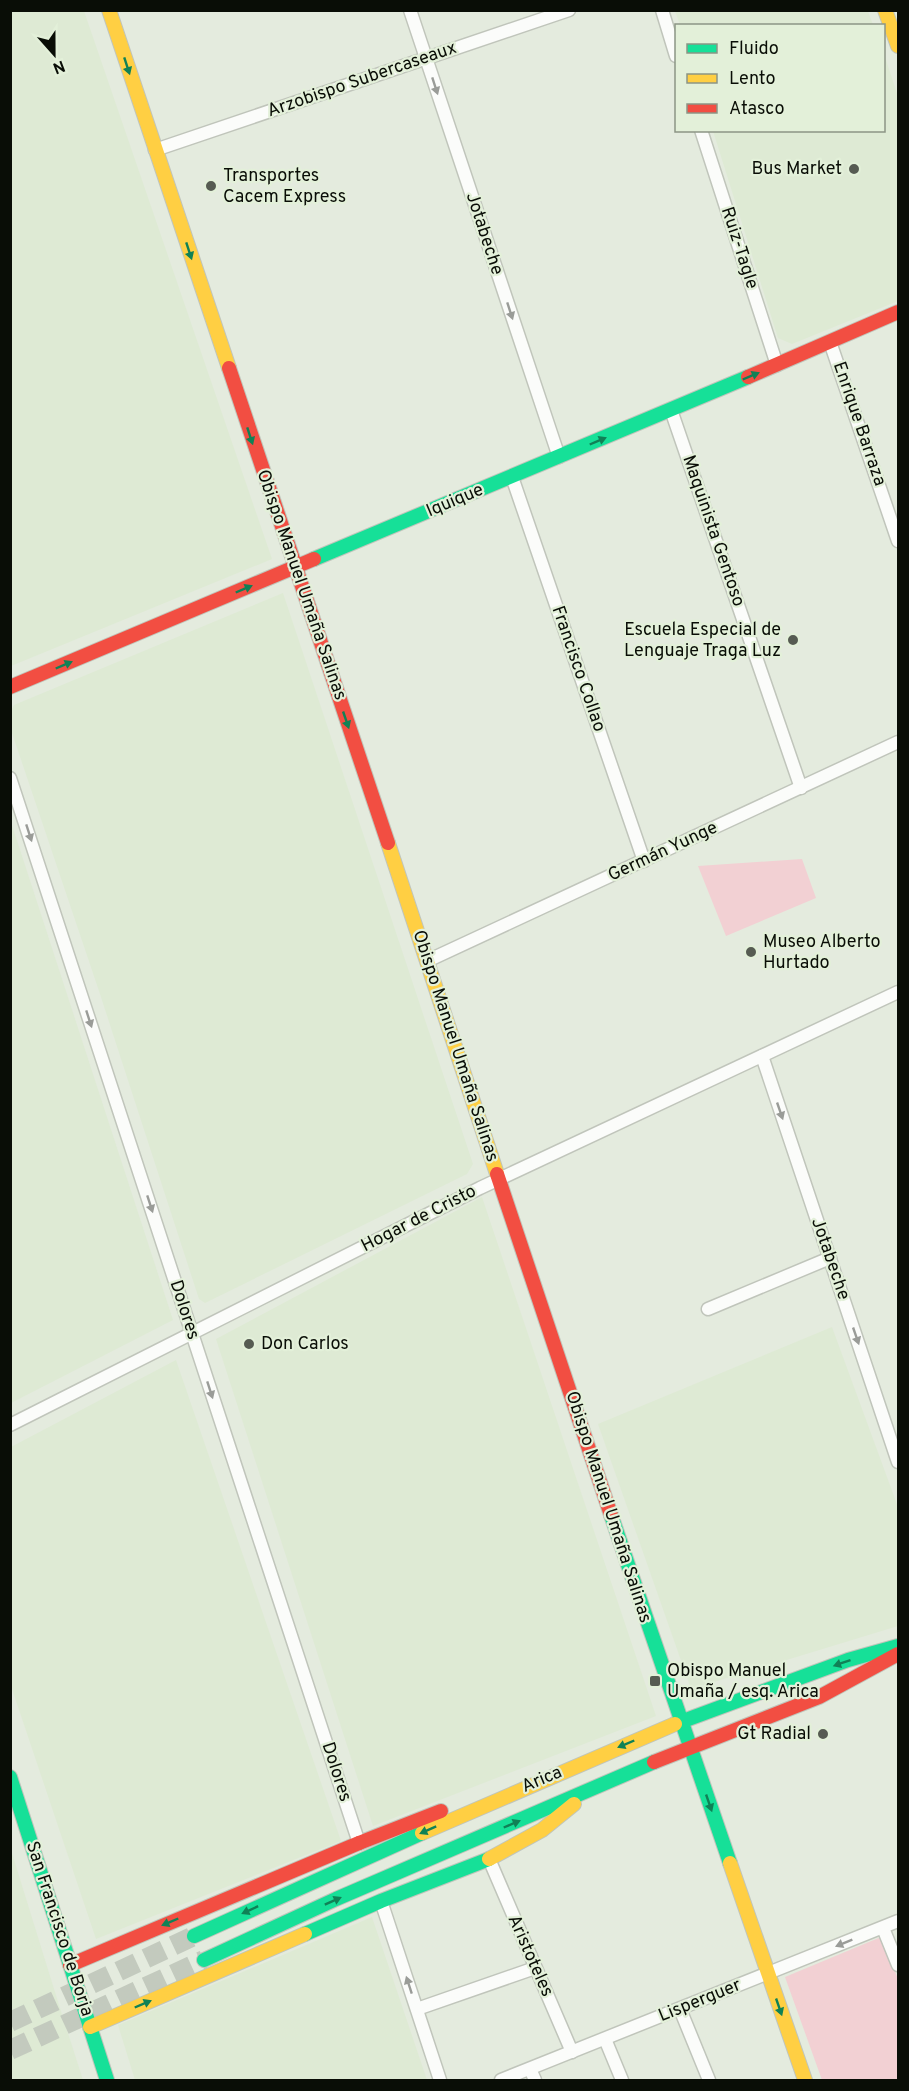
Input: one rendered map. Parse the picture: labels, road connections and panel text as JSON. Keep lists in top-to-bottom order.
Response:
{
  "streets": {
    "street": [
      "Arzobispo Subercaseaux",
      "Jotabeche",
      "Ruiz-Tagle",
      "Enrique Barraza",
      "Iquique",
      "Maquinista Gentoso",
      "Obispo Manuel Umaña Salinas",
      "Francisco Collao",
      "Germán Yunge",
      "Hogar de Cristo",
      "Dolores",
      "Arica",
      "San Francisco de Borja",
      "Aristoteles",
      "Lisperguer"
    ]
  },
  "crossings": [
    ["Arzobispo Subercaseaux", "Jotabeche"],
    ["Arzobispo Subercaseaux", "Obispo Manuel Umaña Salinas"],
    ["Jotabeche", "Iquique"],
    ["Jotabeche", "Hogar de Cristo"],
    ["Ruiz-Tagle", "Iquique"],
    ["Enrique Barraza", "Iquique"],
    ["Iquique", "Maquinista Gentoso"],
    ["Iquique", "Obispo Manuel Umaña Salinas"],
    ["Iquique", "Francisco Collao"],
    ["Maquinista Gentoso", "Germán Yunge"],
    ["Obispo Manuel Umaña Salinas", "Germán Yunge"],
    ["Obispo Manuel Umaña Salinas", "Hogar de Cristo"],
    ["Obispo Manuel Umaña Salinas", "Arica"],
    ["Obispo Manuel Umaña Salinas", "Lisperguer"],
    ["Francisco Collao", "Germán Yunge"],
    ["Hogar de Cristo", "Dolores"],
    ["Aristoteles", "Lisperguer"]
  ],
  "one_way": [
    "Jotabeche",
    "Iquique",
    "Obispo Manuel Umaña Salinas",
    "Dolores"
  ],
  "places": {
    "other": [
      "Bus Market",
      "Transportes Cacem Express",
      "Escuela Especial de Lenguaje Traga Luz",
      "Museo Alberto Hurtado",
      "Don Carlos",
      "Gt Radial"
    ],
    "transit": ["Obispo Manuel Umaña / esq. Arica"]
  },
  "legend": ["Fluido", "Lento", "Atasco"],
  "north": "bottom"
}
